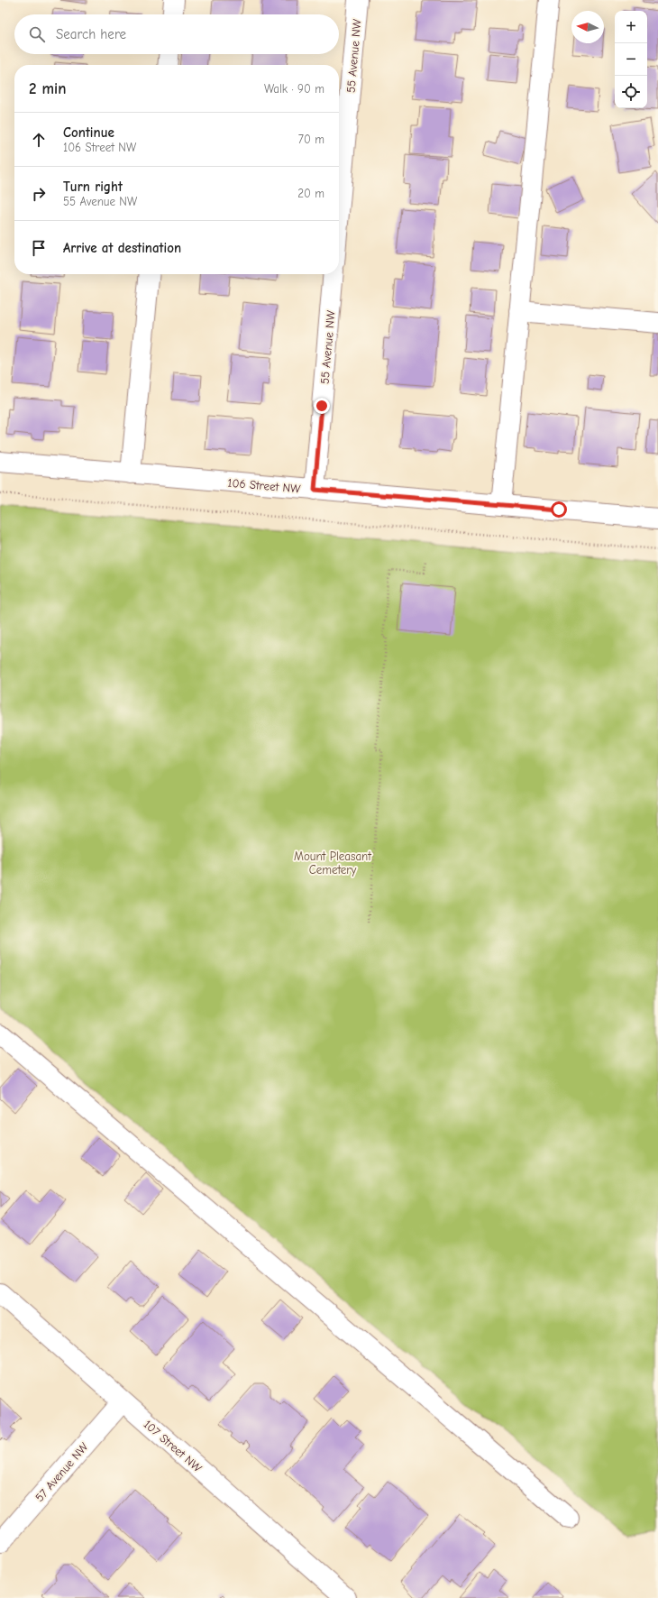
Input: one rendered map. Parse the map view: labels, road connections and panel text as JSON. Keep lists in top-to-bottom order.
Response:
{
  "streets": {
    "street": [
      "55 Avenue NW",
      "106 Street NW",
      "107 Street NW",
      "57 Avenue NW"
    ]
  },
  "crossings": [
    ["55 Avenue NW", "106 Street NW"],
    ["107 Street NW", "57 Avenue NW"]
  ],
  "parks": ["Mount Pleasant Cemetery"],
  "north": "left",
  "page": {
    "map_buttons": ["+", "−"],
    "search": "Search here",
    "heading": ["2 min", "Walk · 90 m"],
    "list": [
      ["Continue", "106 Street NW", "70 m"],
      ["Turn right", "55 Avenue NW", "20 m"],
      "Arrive at destination"
    ]
  }
}
